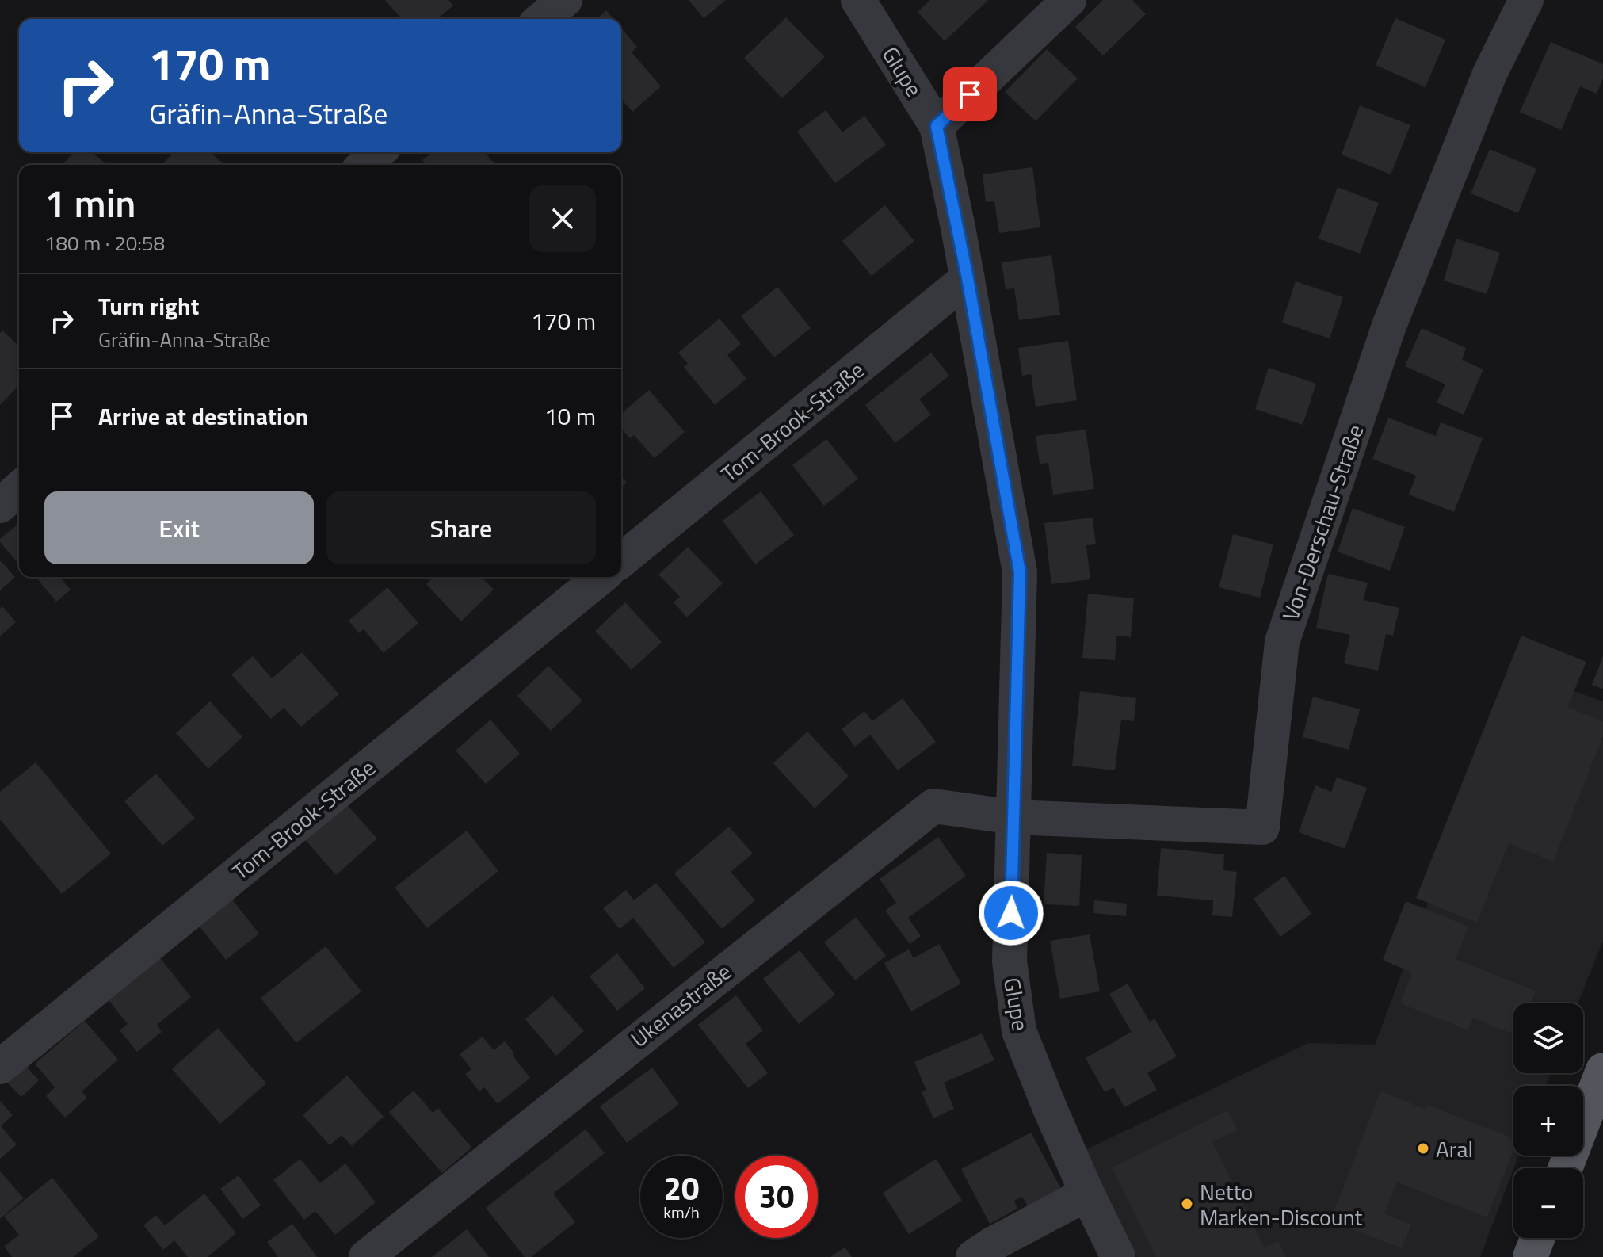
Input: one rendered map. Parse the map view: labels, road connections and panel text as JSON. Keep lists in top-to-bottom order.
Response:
{
  "streets": {
    "street": [
      "Glupe",
      "Tom-Brook-Straße",
      "Von-Derschau-Straße",
      "Ukenastraße"
    ]
  },
  "crossings": [
    ["Glupe", "Tom-Brook-Straße"],
    ["Glupe", "Von-Derschau-Straße"],
    ["Glupe", "Ukenastraße"],
    ["Von-Derschau-Straße", "Ukenastraße"]
  ],
  "places": ["Aral", "Netto Marken-Discount"],
  "page": {
    "turn": ["170 m", "Gräfin-Anna-Straße"],
    "heading": ["1 min", "180 m · 20:58"],
    "list": [
      {
        "name": "Turn right",
        "note": "Gräfin-Anna-Straße",
        "value": "170 m"
      },
      {
        "name": "Arrive at destination",
        "value": "10 m"
      }
    ],
    "buttons": ["Exit", "Share"],
    "map_buttons": ["+", "−"],
    "speed": "20 km/h",
    "limit": "30"
  }
}
